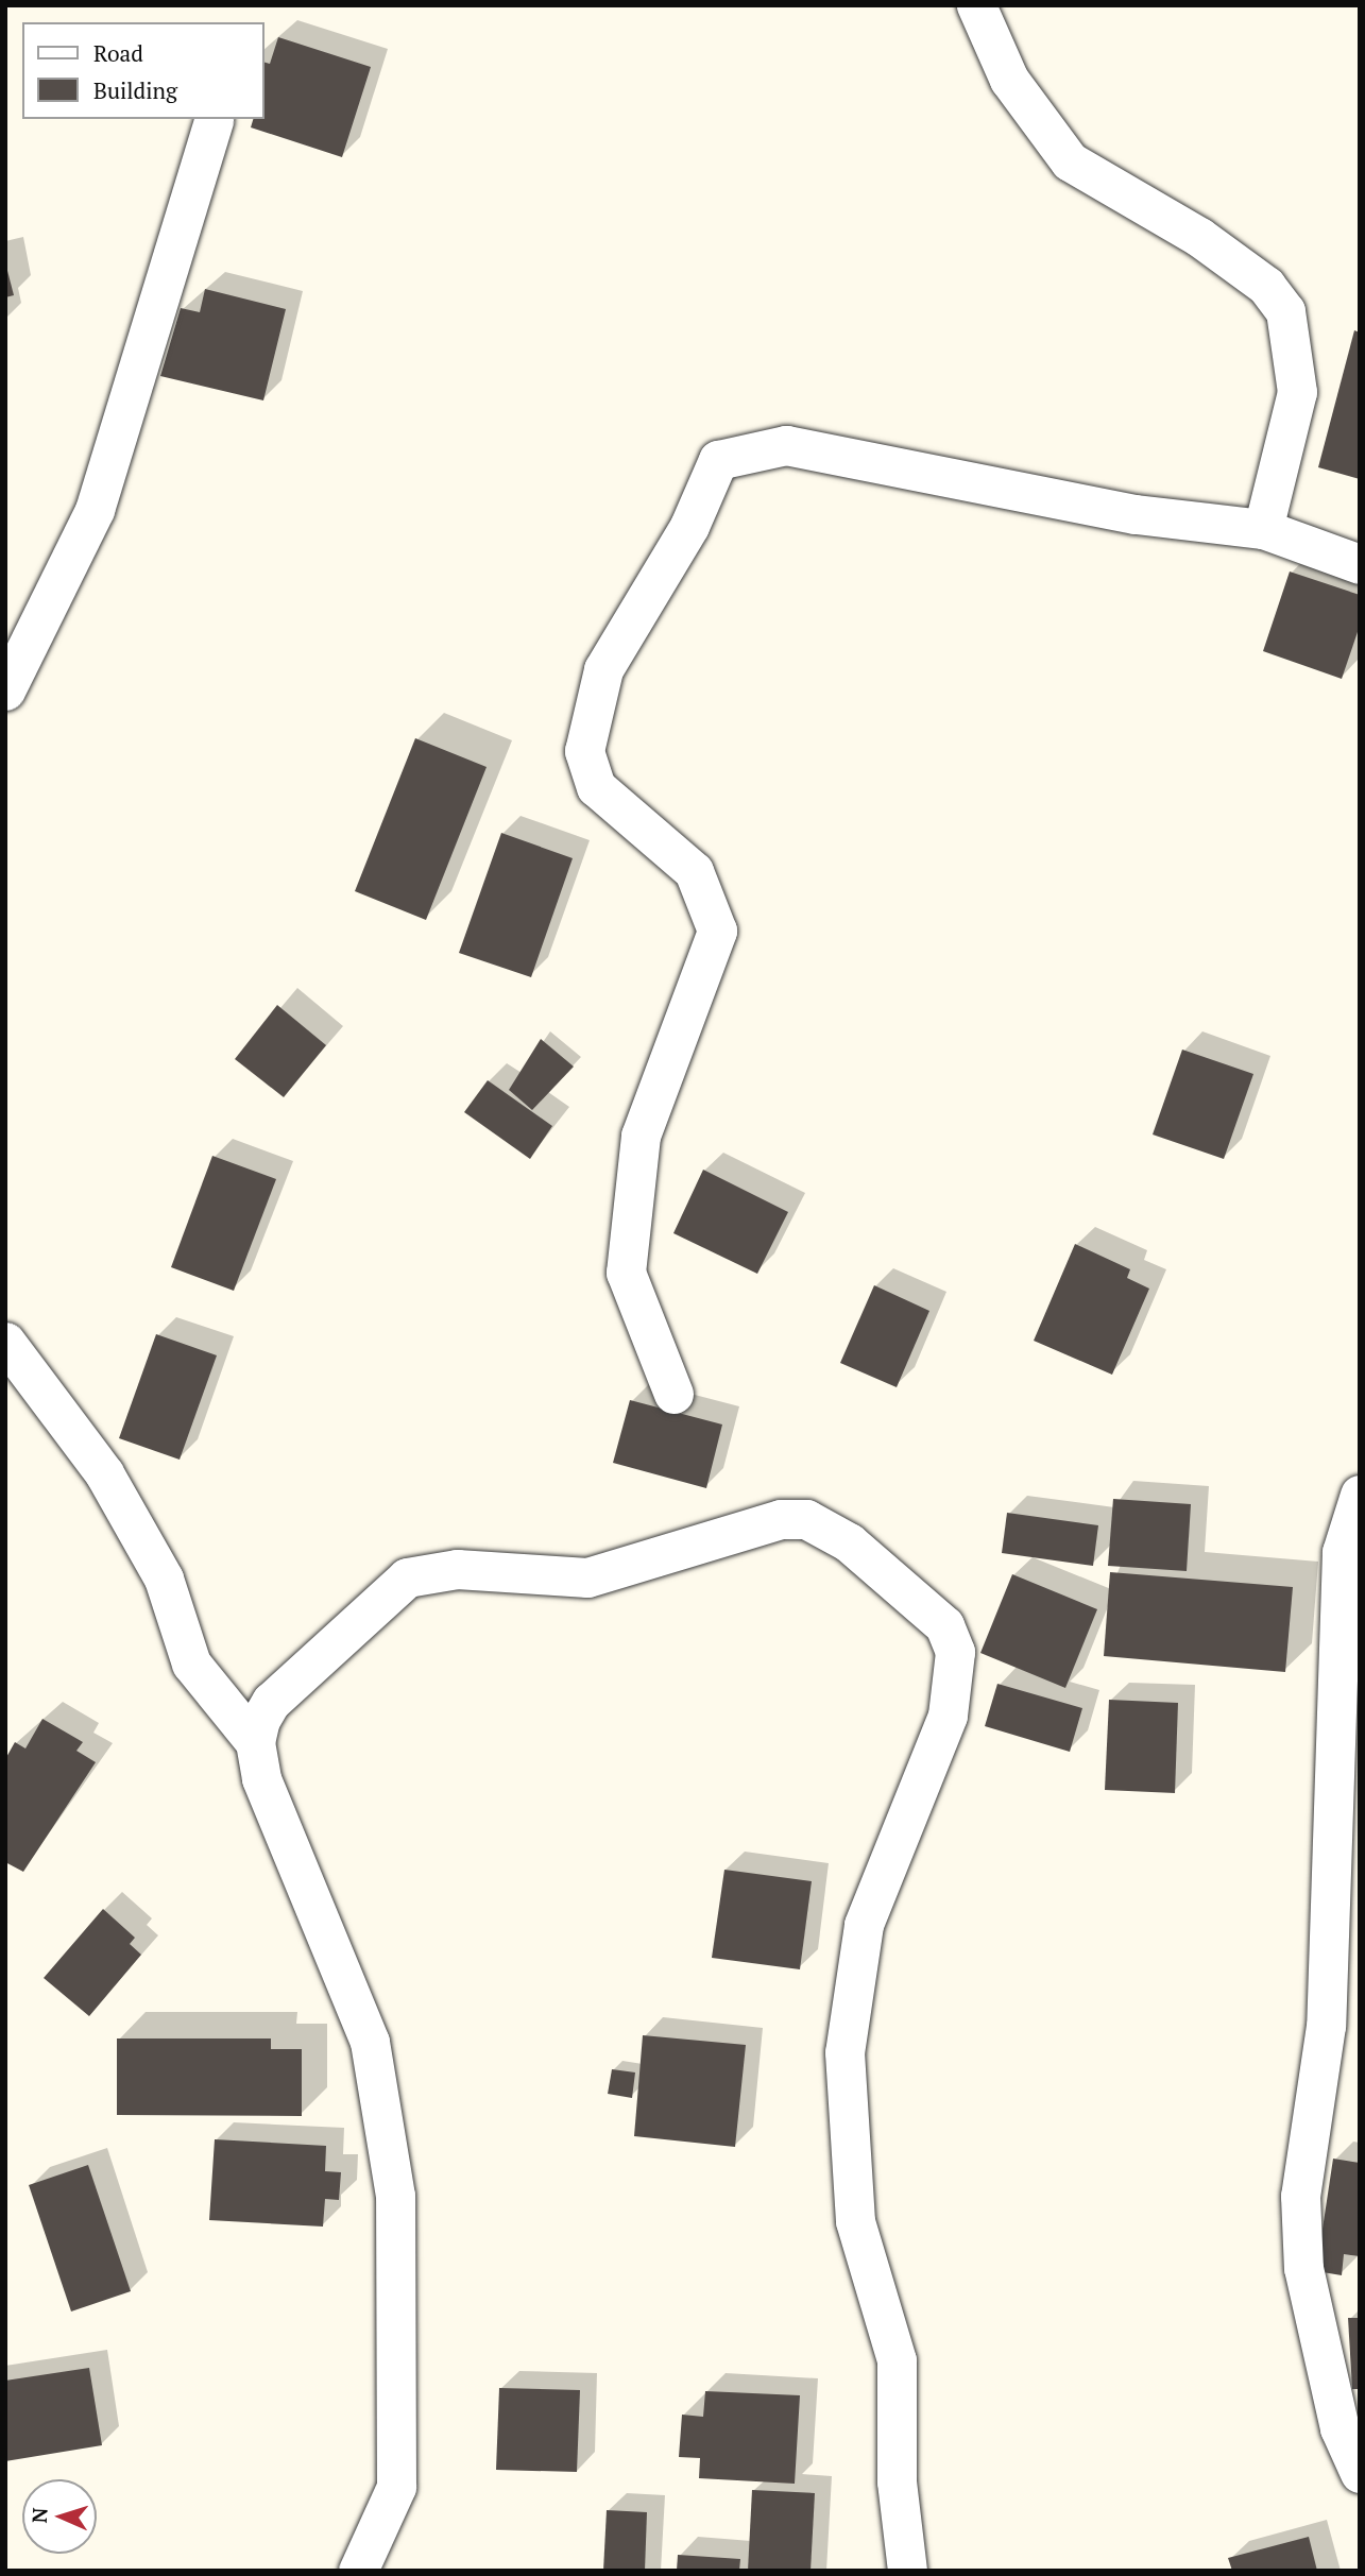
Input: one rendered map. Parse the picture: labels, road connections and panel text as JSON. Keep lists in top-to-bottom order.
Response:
{
  "legend": ["Road", "Building"],
  "north": "left"
}
